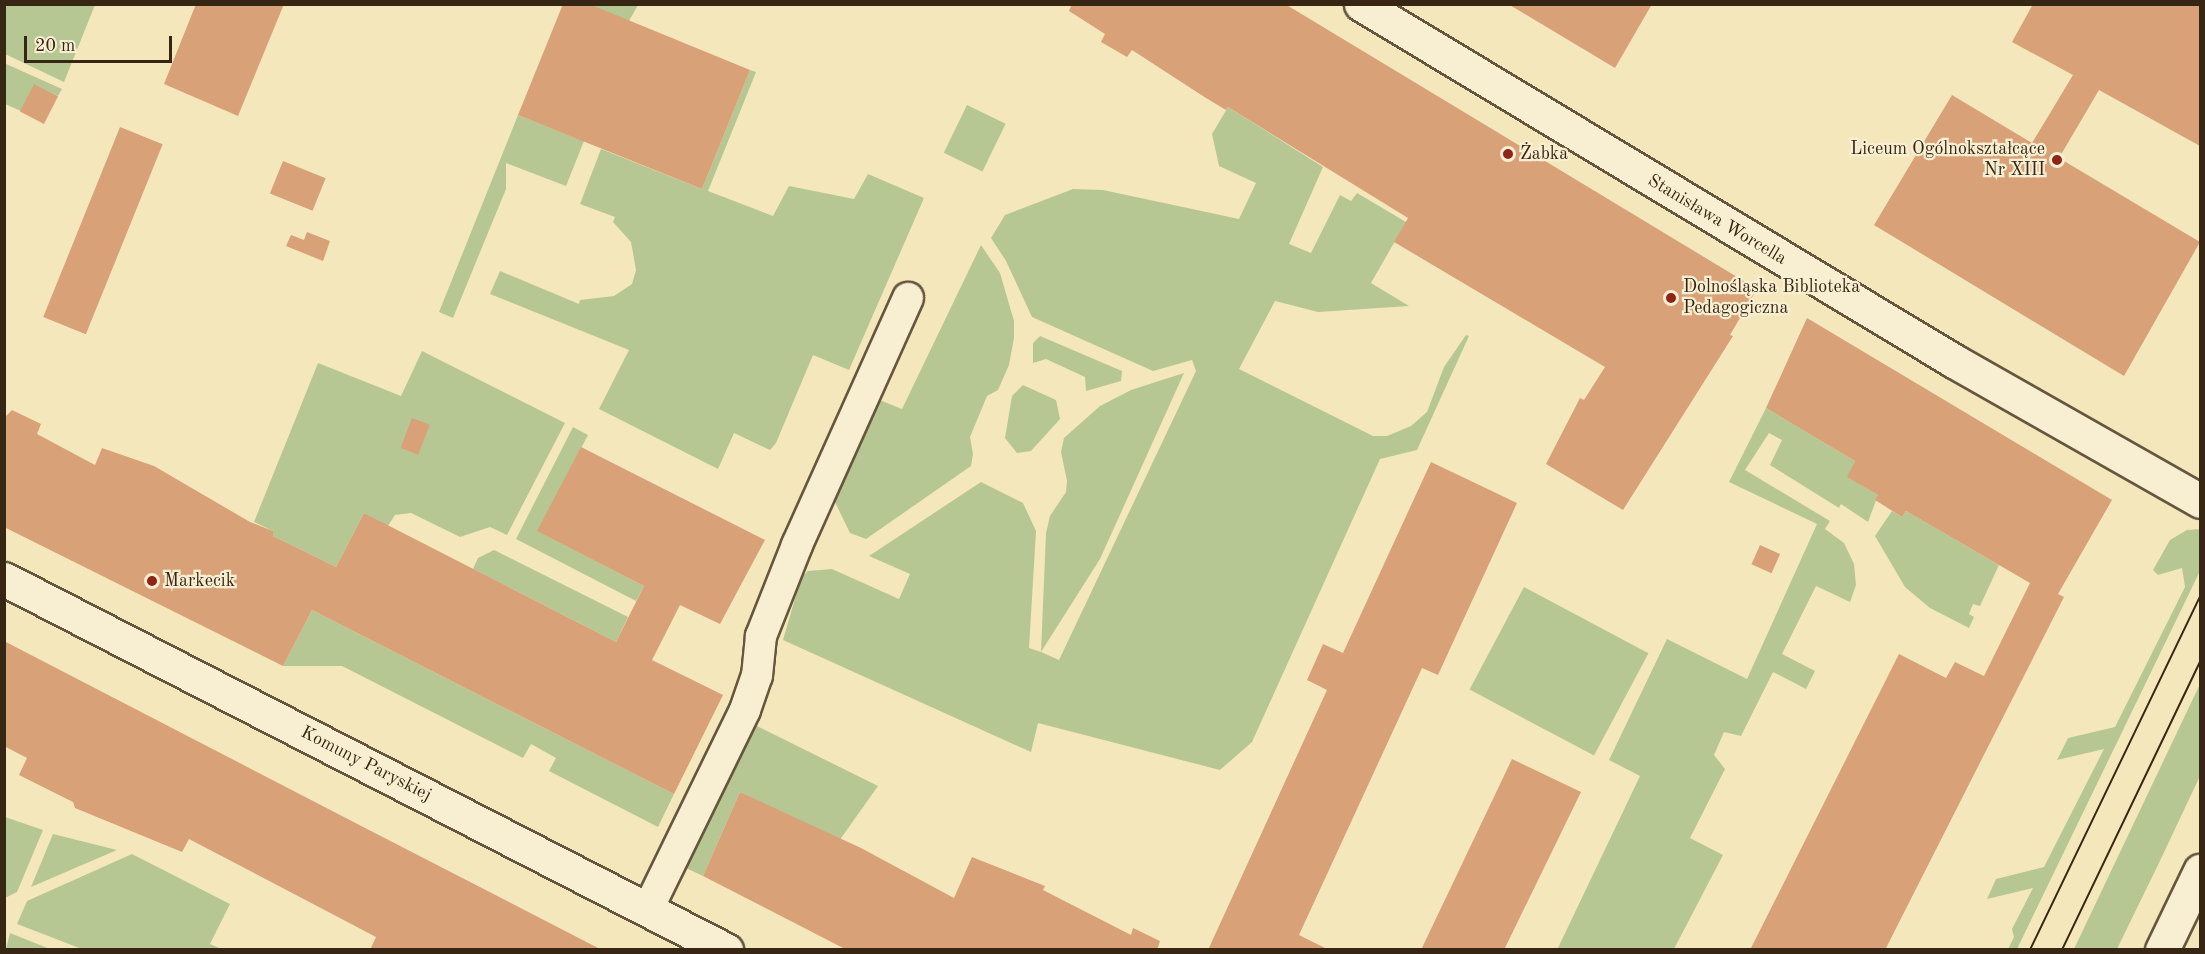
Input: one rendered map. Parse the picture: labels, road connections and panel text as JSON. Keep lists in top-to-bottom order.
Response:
{
  "streets": {
    "street": ["Stanisława Worcella", "Komuny Paryskiej"]
  },
  "places": [
    "Żabka",
    "Liceum Ogólnokształcące Nr XIII",
    "Dolnośląska Biblioteka Pedagogiczna",
    "Markecik"
  ],
  "scale_bar": "20 m"
}
